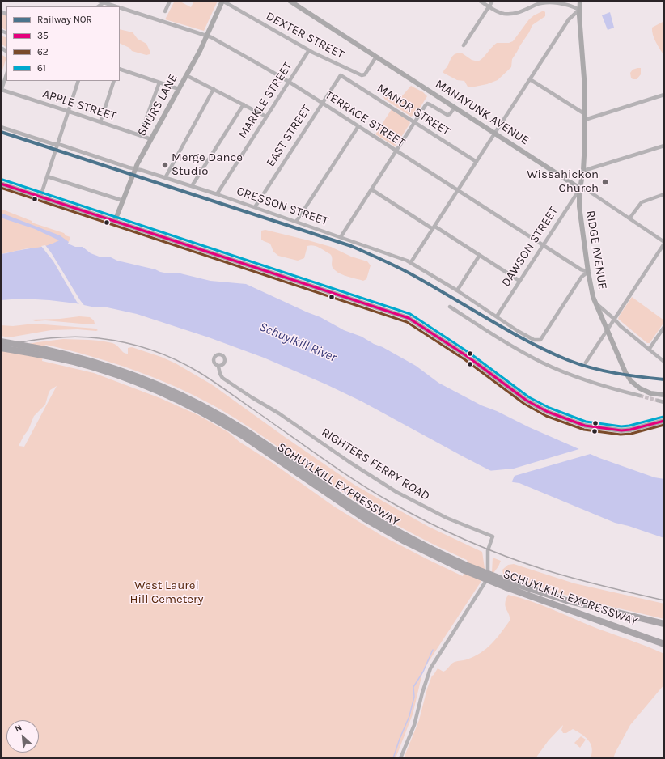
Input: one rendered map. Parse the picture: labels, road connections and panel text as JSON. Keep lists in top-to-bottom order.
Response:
{
  "streets": {
    "highway": ["SCHUYLKILL EXPRESSWAY"],
    "street": [
      "DEXTER STREET",
      "MARKLE STREET",
      "APPLE STREET",
      "SHURS LANE",
      "MANOR STREET",
      "MANAYUNK AVENUE",
      "TERRACE STREET",
      "EAST STREET",
      "CRESSON STREET",
      "DAWSON STREET",
      "RIDGE AVENUE",
      "RIGHTERS FERRY ROAD"
    ]
  },
  "crossings": [
    ["DEXTER STREET", "MARKLE STREET"],
    ["DEXTER STREET", "SHURS LANE"],
    ["DEXTER STREET", "MANAYUNK AVENUE"],
    ["MARKLE STREET", "TERRACE STREET"],
    ["MARKLE STREET", "CRESSON STREET"],
    ["APPLE STREET", "SHURS LANE"],
    ["SHURS LANE", "TERRACE STREET"],
    ["SHURS LANE", "CRESSON STREET"],
    ["MANOR STREET", "EAST STREET"],
    ["MANAYUNK AVENUE", "DAWSON STREET"],
    ["MANAYUNK AVENUE", "RIDGE AVENUE"],
    ["TERRACE STREET", "EAST STREET"],
    ["TERRACE STREET", "CRESSON STREET"],
    ["TERRACE STREET", "DAWSON STREET"],
    ["TERRACE STREET", "RIDGE AVENUE"],
    ["EAST STREET", "CRESSON STREET"],
    ["CRESSON STREET", "DAWSON STREET"],
    ["CRESSON STREET", "RIDGE AVENUE"],
    ["DAWSON STREET", "RIDGE AVENUE"]
  ],
  "water": ["Schuylkill River"],
  "parks": ["West Laurel Hill Cemetery"],
  "places": ["Merge Dance Studio", "Wissahickon Church"],
  "lines": [
    "rail line NOR",
    "transit line 61",
    "transit line 35",
    "transit line 62"
  ],
  "legend": [
    "Railway NOR",
    "35",
    "62",
    "61"
  ],
  "north": "top left"
}
